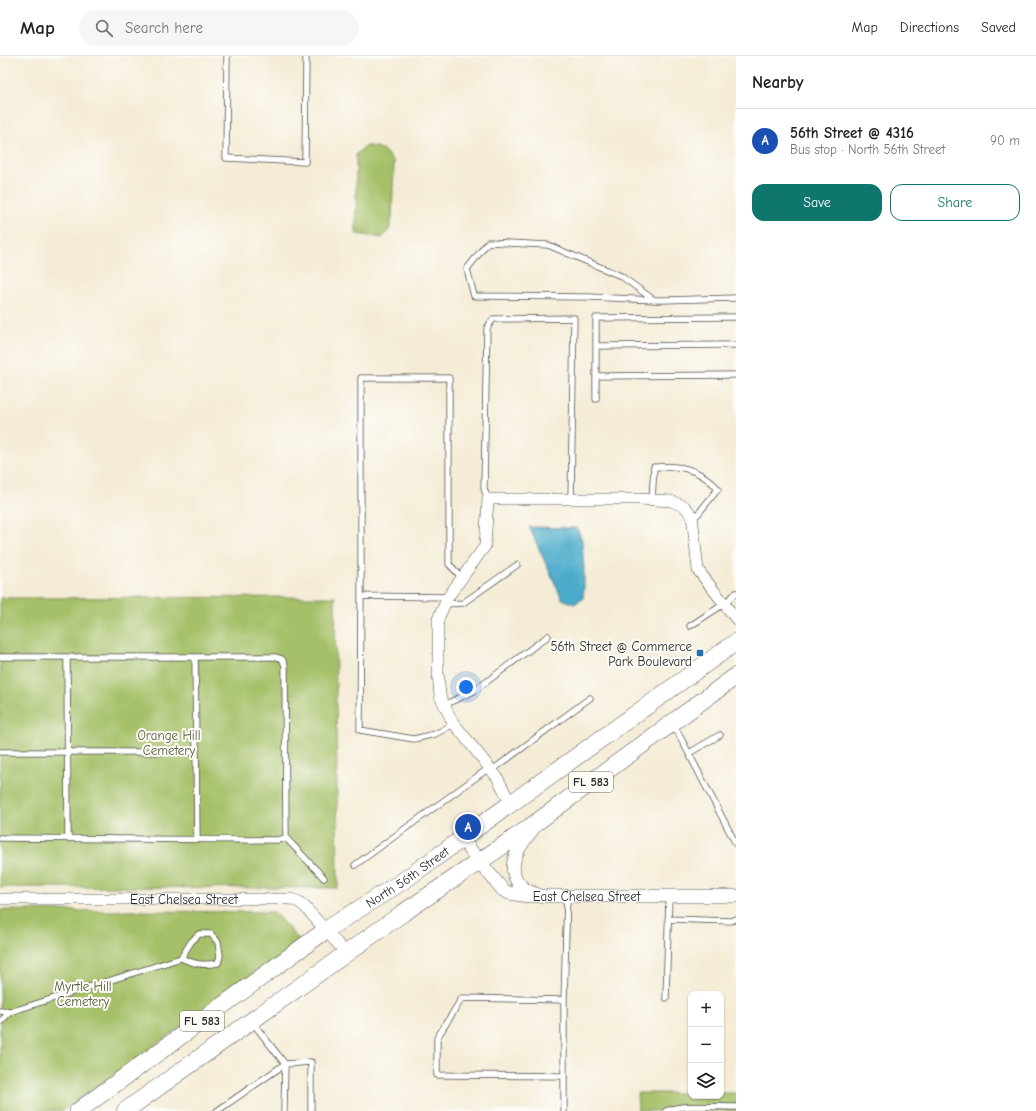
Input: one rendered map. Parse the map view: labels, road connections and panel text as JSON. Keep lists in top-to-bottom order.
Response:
{
  "streets": {
    "main road": ["FL 583", "North 56th Street"],
    "street": ["East Chelsea Street"]
  },
  "crossings": [
    ["North 56th Street", "East Chelsea Street"]
  ],
  "parks": ["Orange Hill Cemetery", "Myrtle Hill Cemetery"],
  "places": {
    "transit": ["56th Street @ Commerce Park Boulevard"]
  },
  "page": {
    "header": "Map",
    "search": "Search here",
    "nav": ["Map", "Directions", "Saved"],
    "heading": "Nearby",
    "list": [
      {
        "mark": "A",
        "name": "56th Street @ 4316",
        "note": "Bus stop · North 56th Street",
        "value": "90 m"
      }
    ],
    "buttons": ["Save", "Share"],
    "pins": "A",
    "map_buttons": ["+", "−"]
  }
}
